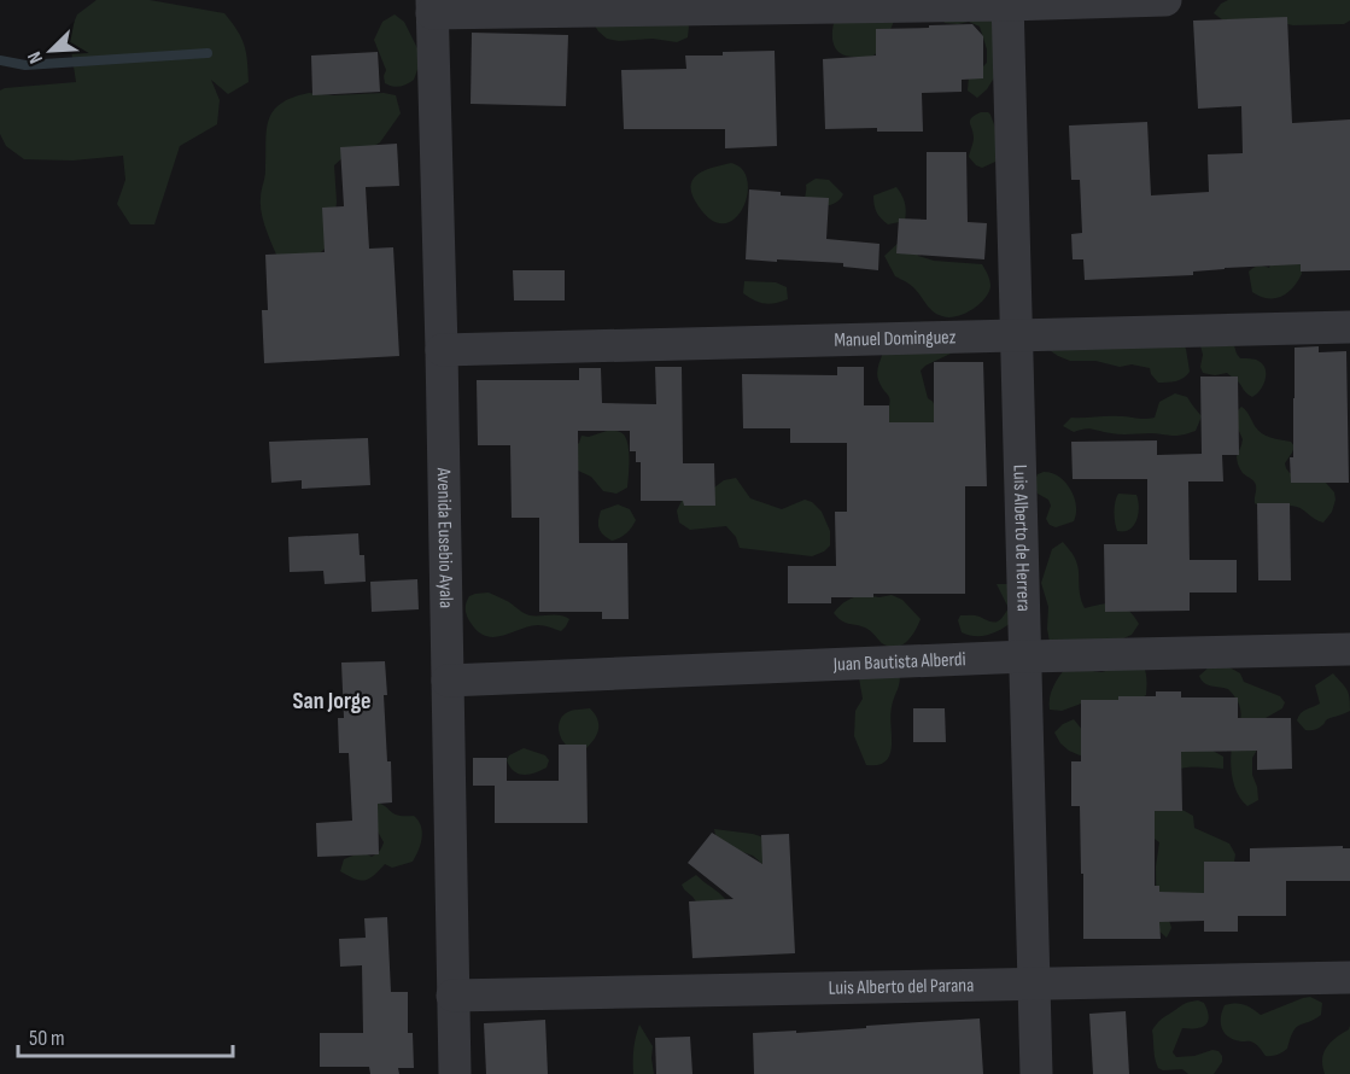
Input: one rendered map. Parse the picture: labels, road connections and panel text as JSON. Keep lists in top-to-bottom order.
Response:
{
  "streets": {
    "street": [
      "Manuel Dominguez",
      "Avenida Eusebio Ayala",
      "Luis Alberto de Herrera",
      "Juan Bautista Alberdi",
      "Luis Alberto del Parana"
    ]
  },
  "crossings": [
    ["Manuel Dominguez", "Avenida Eusebio Ayala"],
    ["Manuel Dominguez", "Luis Alberto de Herrera"],
    ["Avenida Eusebio Ayala", "Juan Bautista Alberdi"],
    ["Avenida Eusebio Ayala", "Luis Alberto del Parana"],
    ["Luis Alberto de Herrera", "Juan Bautista Alberdi"],
    ["Luis Alberto de Herrera", "Luis Alberto del Parana"]
  ],
  "districts": ["San Jorge"],
  "scale_bar": "50 m",
  "north": "bottom left"
}
